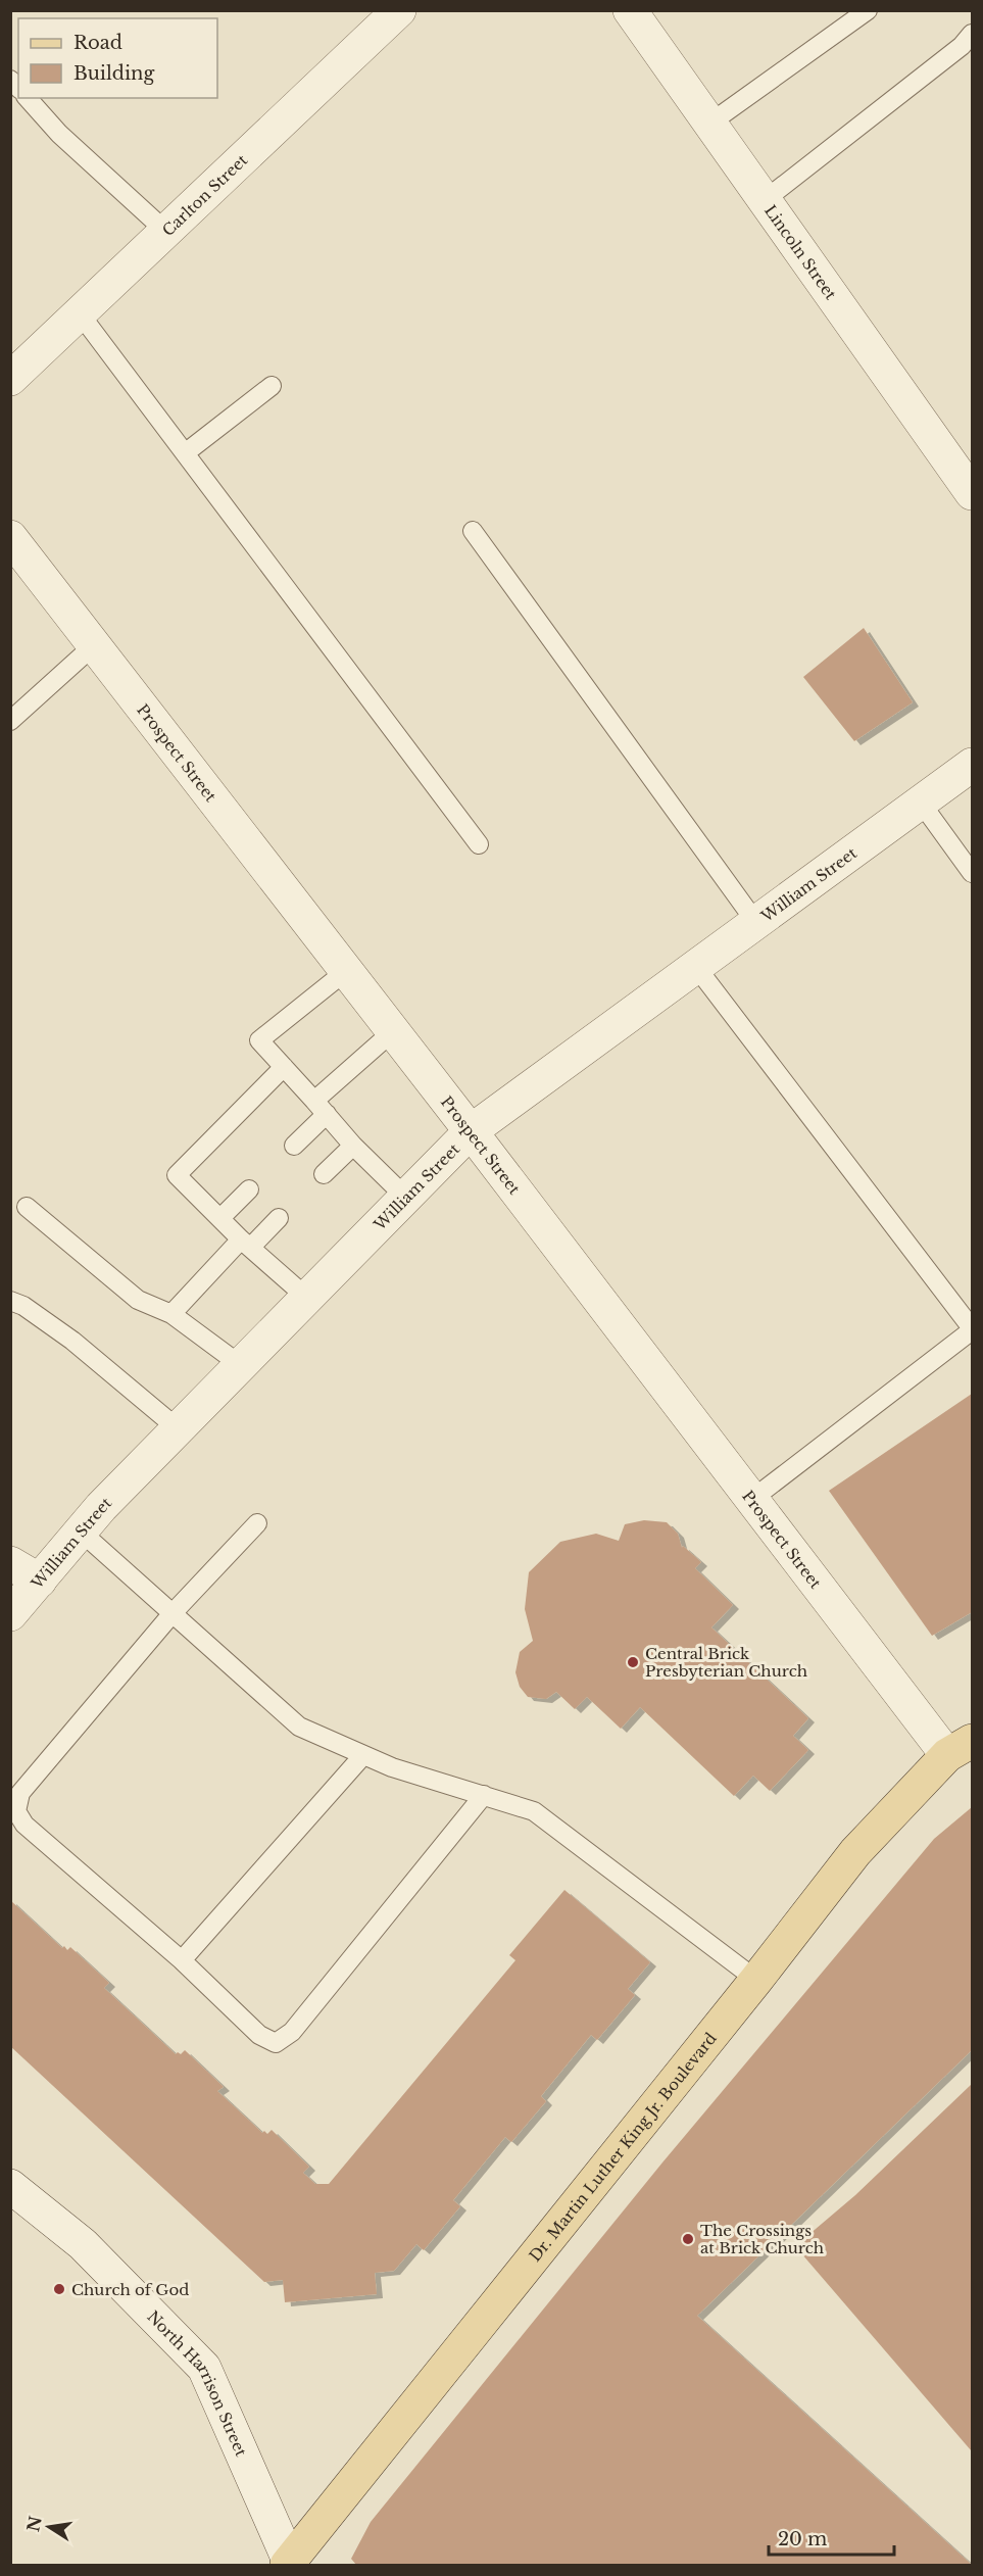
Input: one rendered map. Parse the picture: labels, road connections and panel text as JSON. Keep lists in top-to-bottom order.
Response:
{
  "streets": {
    "main road": ["Dr. Martin Luther King Jr. Boulevard"],
    "street": [
      "Carlton Street",
      "Lincoln Street",
      "Prospect Street",
      "William Street",
      "North Harrison Street"
    ]
  },
  "crossings": [
    ["Prospect Street", "William Street"],
    ["Prospect Street", "Dr. Martin Luther King Jr. Boulevard"],
    ["Dr. Martin Luther King Jr. Boulevard", "North Harrison Street"]
  ],
  "places": ["Central Brick Presbyterian Church", "The Crossings at Brick Church", "Church of God"],
  "legend": ["Road", "Building"],
  "scale_bar": "20 m",
  "north": "left"
}
